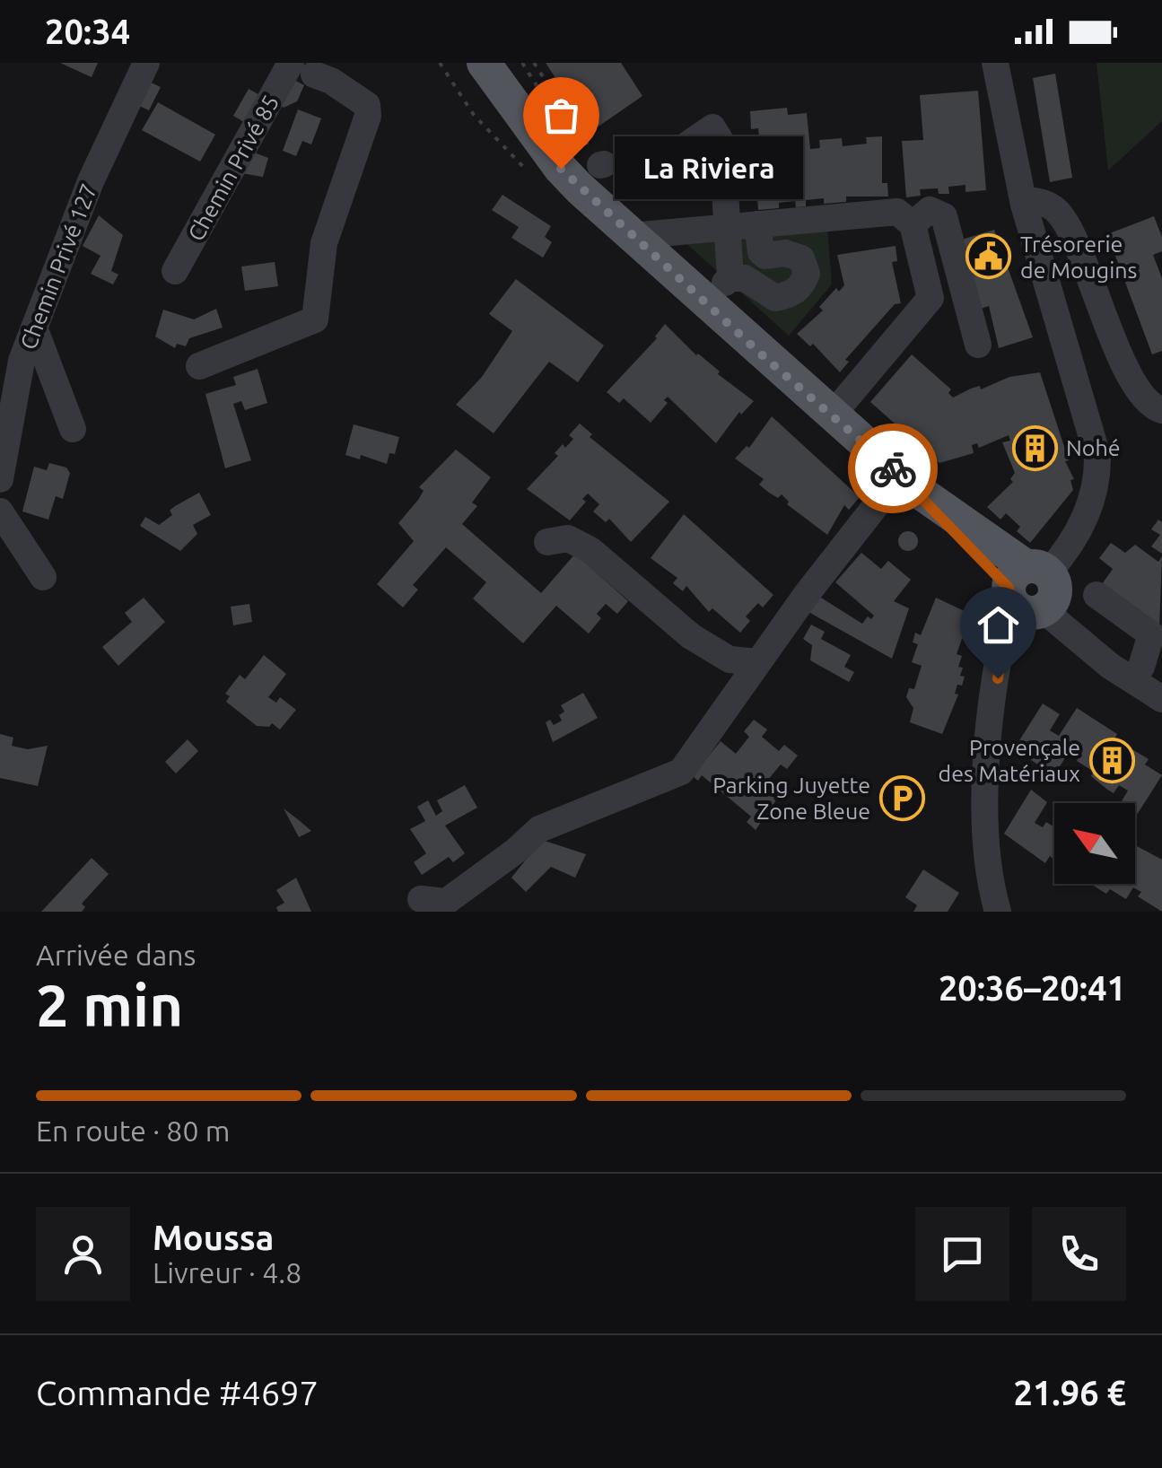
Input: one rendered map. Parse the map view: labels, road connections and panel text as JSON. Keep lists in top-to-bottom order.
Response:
{
  "streets": {
    "street": ["Chemin Privé 85", "Chemin Privé 127"]
  },
  "places": {
    "other": ["La Riviera"],
    "public building": ["Trésorerie de Mougins"],
    "building": ["Nohé", "Provençale des Matériaux"],
    "parking": ["Parking Juyette Zone Bleue"]
  },
  "north": "top left",
  "page": {
    "status": "20:34",
    "bubble": "La Riviera",
    "heading": ["2 min", "Arrivée dans", "20:36–20:41"],
    "panel": [
      "Moussa",
      "Livreur · 4.8",
      "Commande #4697",
      "21.96 €"
    ],
    "bar": "En route · 80 m"
  }
}
